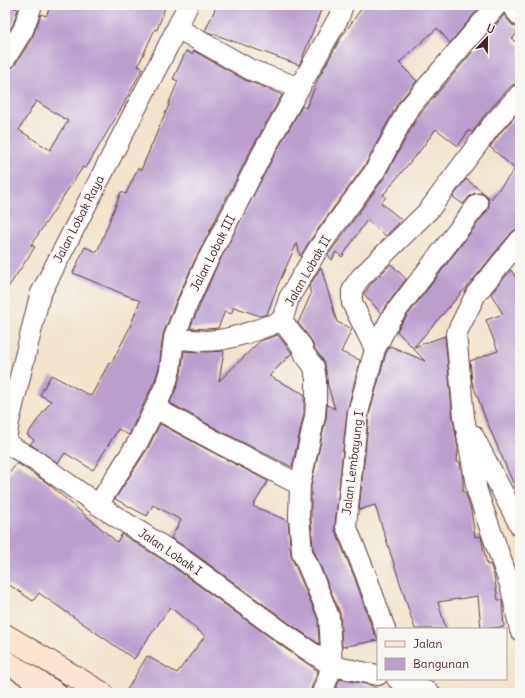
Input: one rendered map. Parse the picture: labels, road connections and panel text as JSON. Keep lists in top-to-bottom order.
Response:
{
  "streets": {
    "street": [
      "Jalan Lobak Raya",
      "Jalan Lobak III",
      "Jalan Lobak II",
      "Jalan Lembayung I",
      "Jalan Lobak I"
    ]
  },
  "crossings": [
    ["Jalan Lobak Raya", "Jalan Lobak I"],
    ["Jalan Lobak III", "Jalan Lobak I"],
    ["Jalan Lobak II", "Jalan Lobak I"]
  ],
  "legend": ["Jalan", "Bangunan"],
  "north": "top"
}
